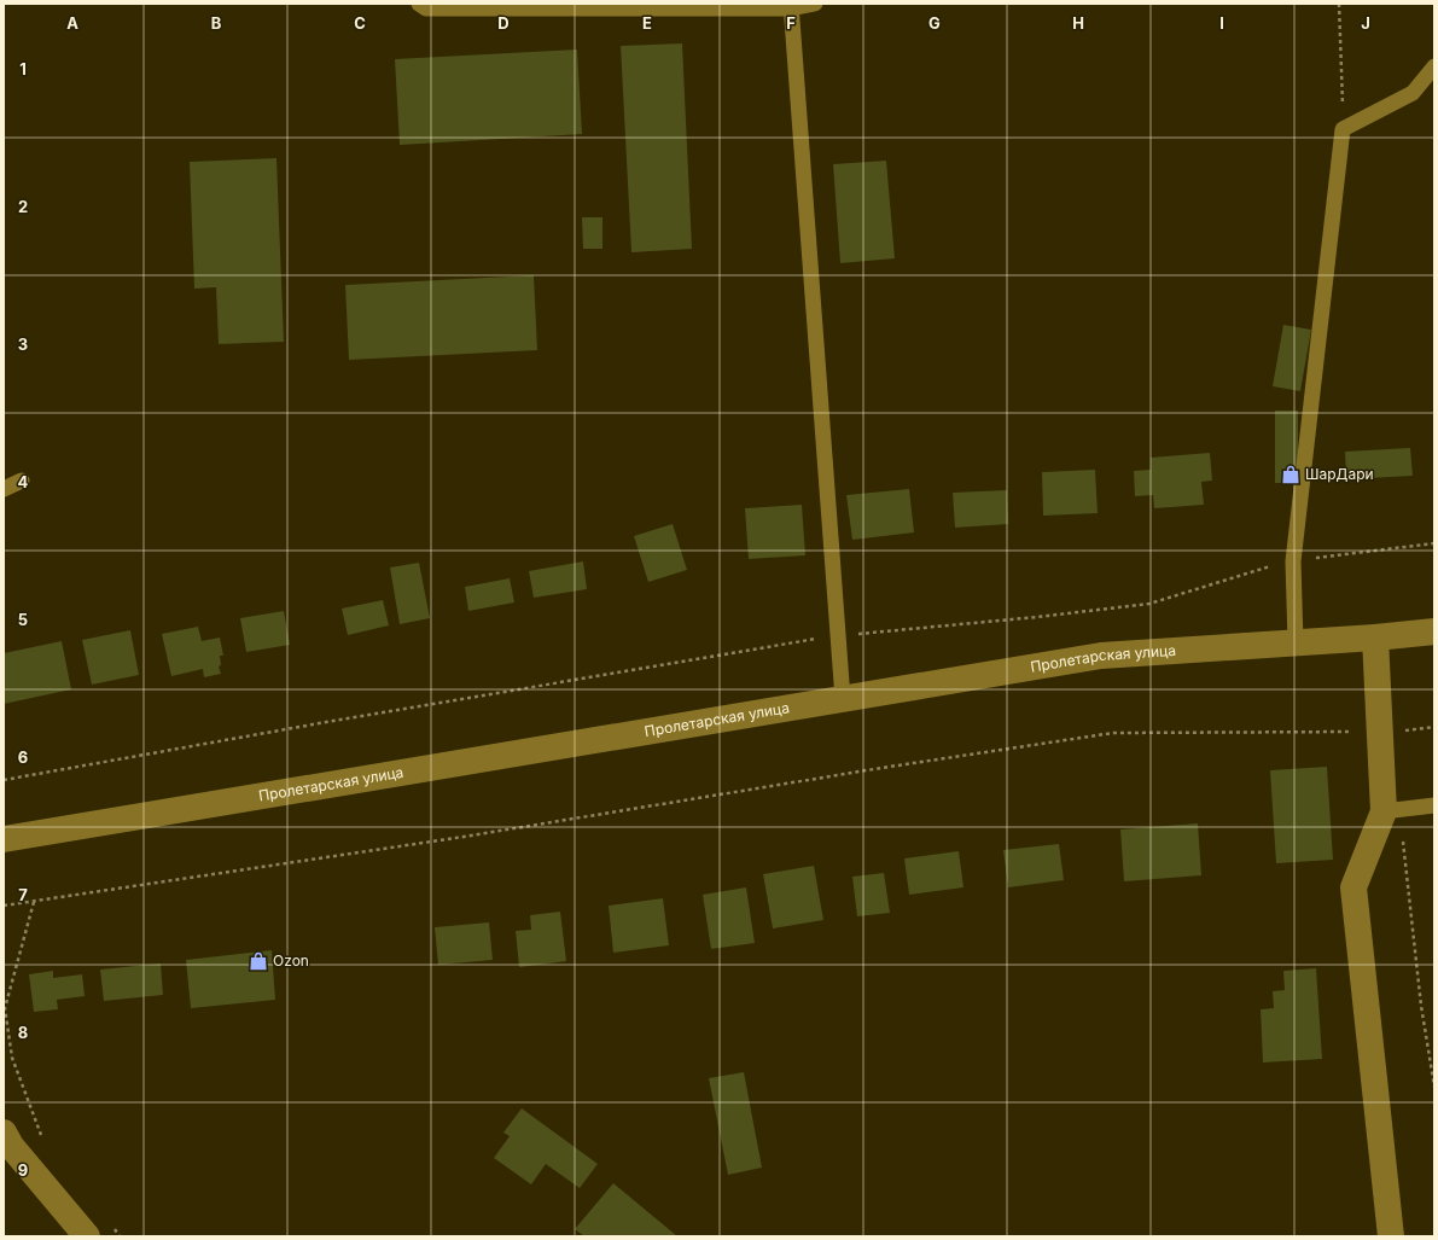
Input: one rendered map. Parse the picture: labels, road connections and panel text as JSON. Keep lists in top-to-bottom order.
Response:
{
  "streets": {
    "main road": ["Пролетарская улица"]
  },
  "places": {
    "shop": ["ШарДари", "Ozon"]
  },
  "grid": {
    "columns": [
      "A",
      "B",
      "C",
      "D",
      "E",
      "F",
      "G",
      "H",
      "I",
      "J"
    ],
    "rows": [
      "1",
      "2",
      "3",
      "4",
      "5",
      "6",
      "7",
      "8",
      "9"
    ]
  }
}
